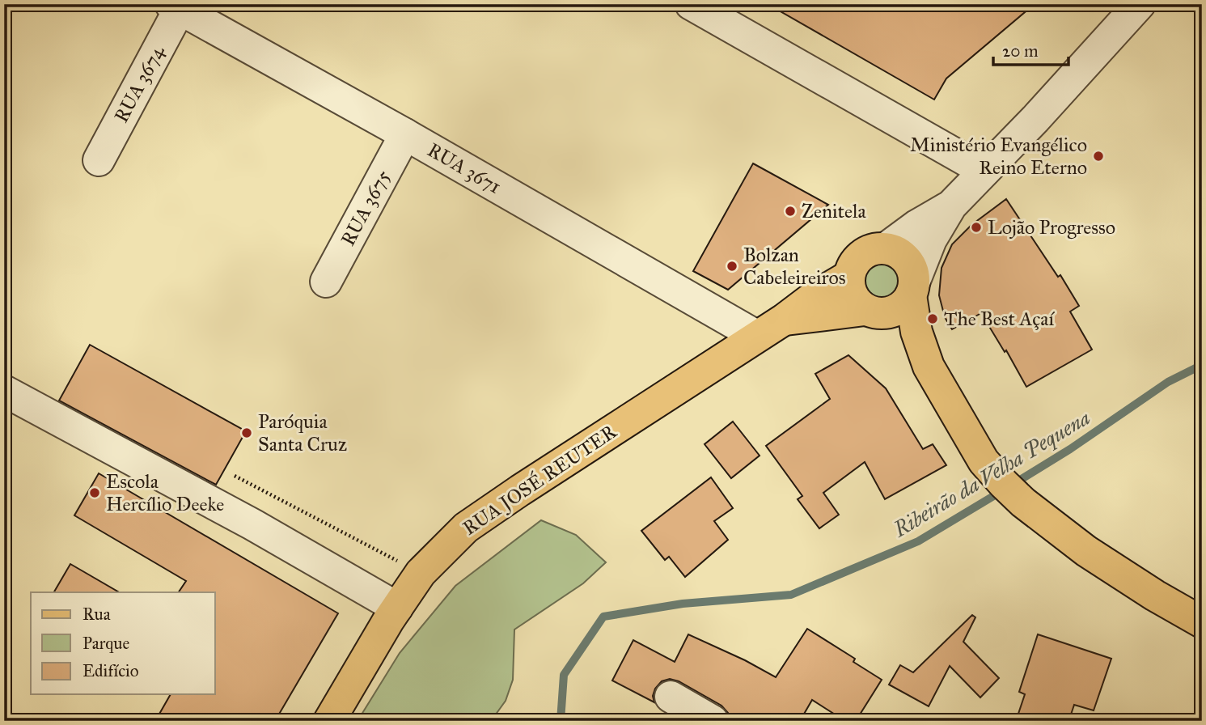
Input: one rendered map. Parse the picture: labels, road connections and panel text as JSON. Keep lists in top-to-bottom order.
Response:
{
  "streets": {
    "main road": ["RUA JOSÉ REUTER"],
    "street": ["RUA 3674", "RUA 3671", "RUA 3675"]
  },
  "crossings": [
    ["RUA 3674", "RUA 3671"],
    ["RUA 3671", "RUA 3675"],
    ["RUA 3671", "RUA JOSÉ REUTER"]
  ],
  "water": ["Ribeirão da Velha Pequena"],
  "places": [
    "Ministério Evangélico Reino Eterno",
    "Zenitela",
    "Lojão Progresso",
    "Bolzan Cabeleireiros",
    "The Best Açaí",
    "Paróquia Santa Cruz",
    "Escola Hercílio Deeke"
  ],
  "legend": ["Rua", "Parque", "Edifício"],
  "scale_bar": "20 m"
}
